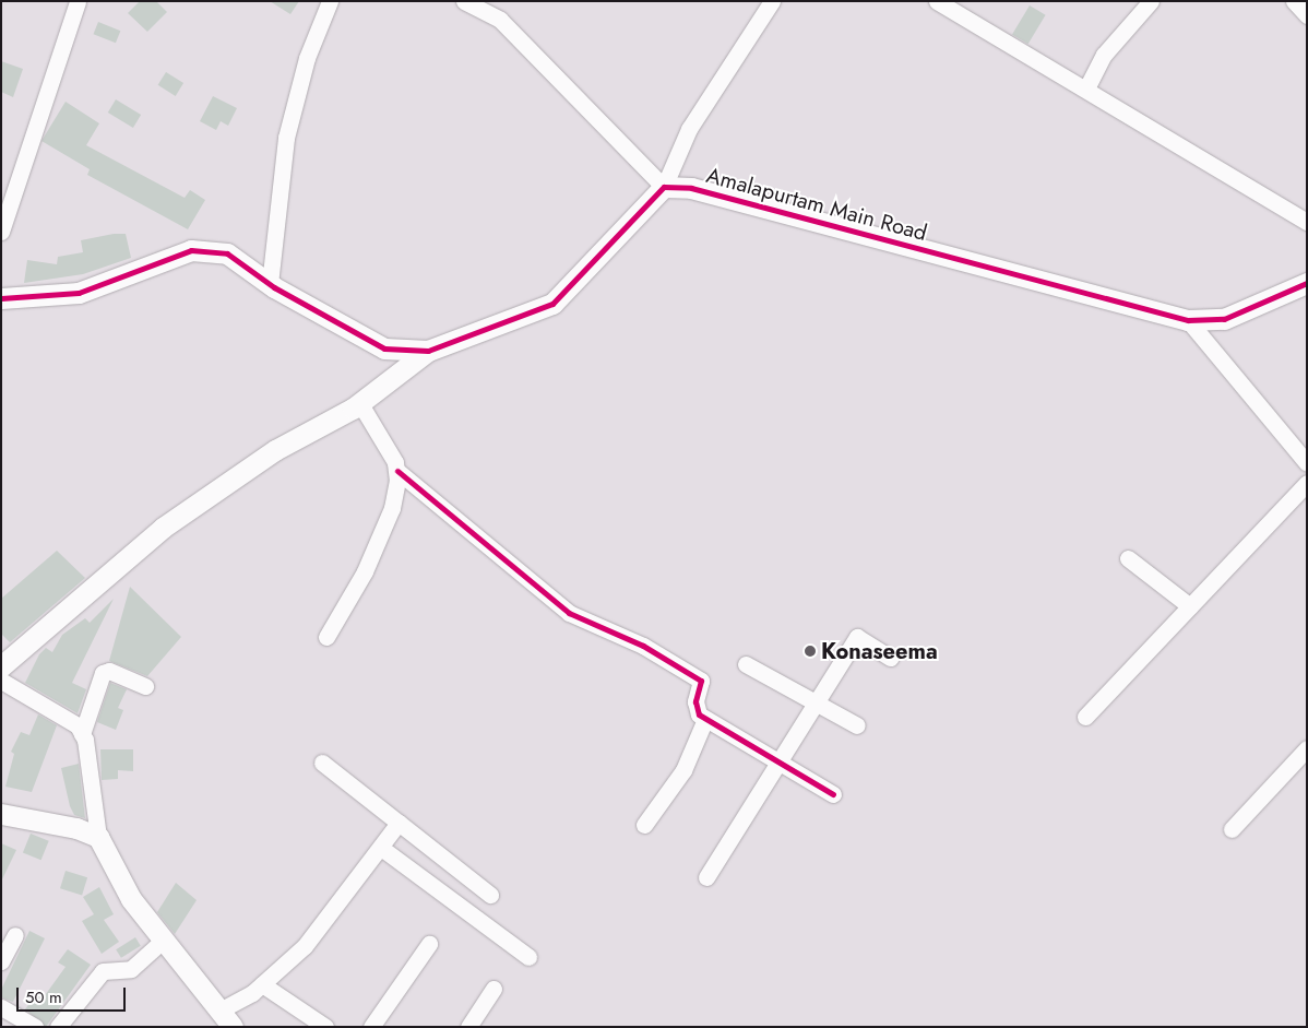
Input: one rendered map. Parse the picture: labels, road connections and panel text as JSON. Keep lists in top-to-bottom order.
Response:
{
  "streets": {
    "street": ["Amalapurtam Main Road"]
  },
  "places": ["Konaseema"],
  "scale_bar": "50 m"
}
